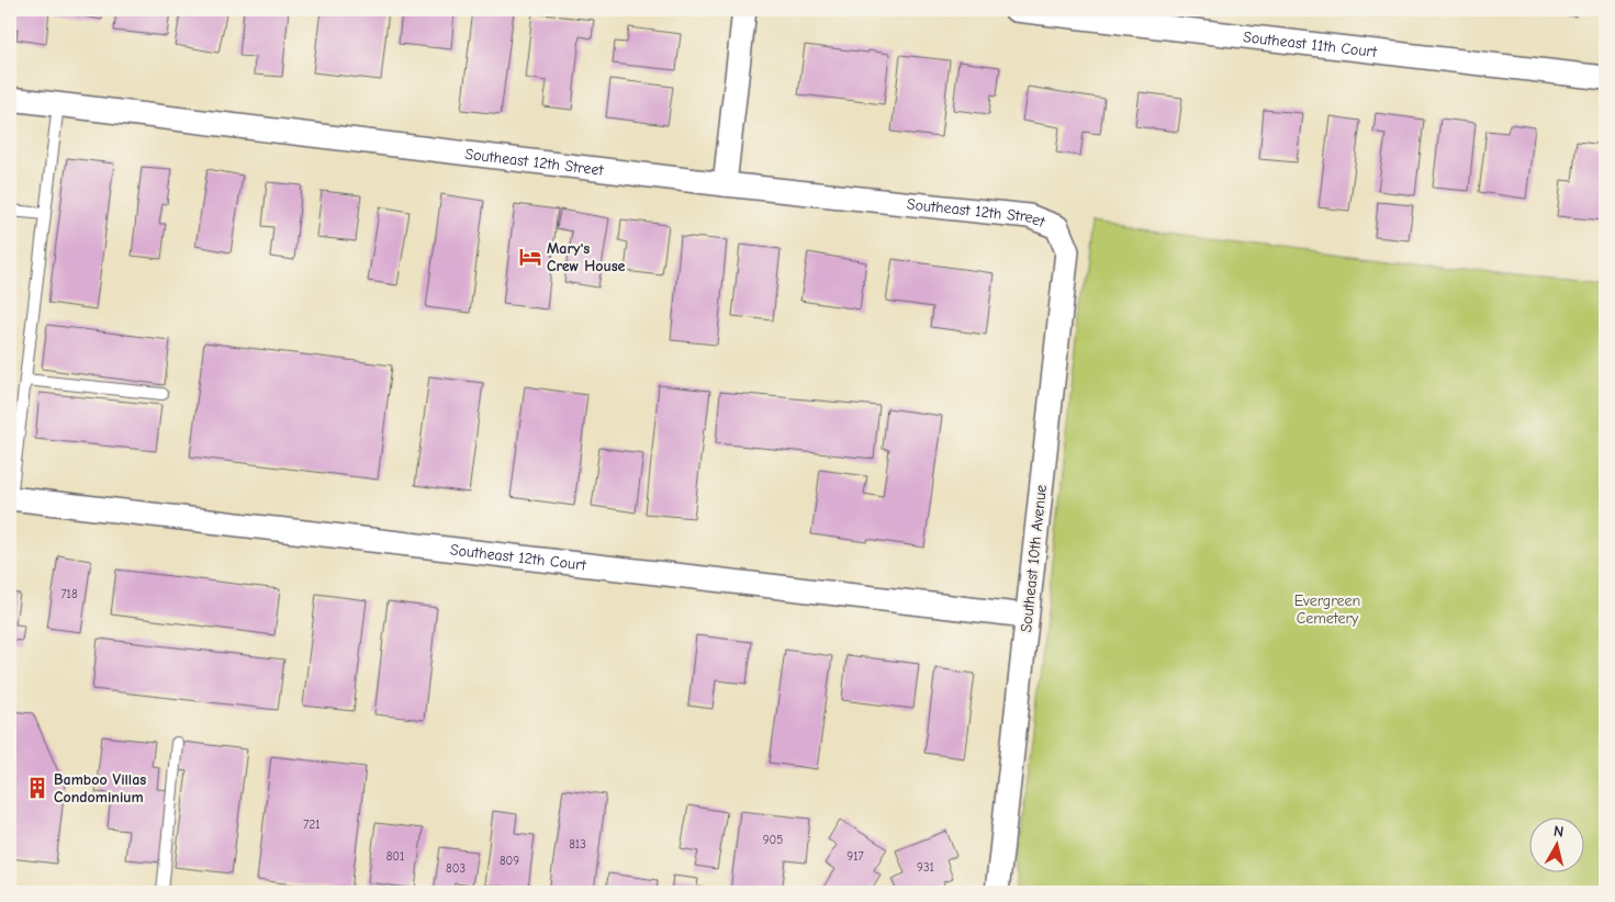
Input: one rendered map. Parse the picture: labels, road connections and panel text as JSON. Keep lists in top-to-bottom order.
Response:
{
  "streets": {
    "street": [
      "Southeast 11th Court",
      "Southeast 12th Street",
      "Southeast 12th Court",
      "Southeast 10th Avenue"
    ]
  },
  "crossings": [
    ["Southeast 12th Street", "Southeast 10th Avenue"],
    ["Southeast 12th Court", "Southeast 10th Avenue"]
  ],
  "parks": ["Evergreen Cemetery"],
  "places": {
    "hotel": ["Mary's Crew House"],
    "building": ["Bamboo Villas Condominium"]
  },
  "house_numbers": [
    "718",
    "721",
    "905",
    "813",
    "801",
    "917",
    "809",
    "931",
    "803"
  ],
  "north": "top"
}
